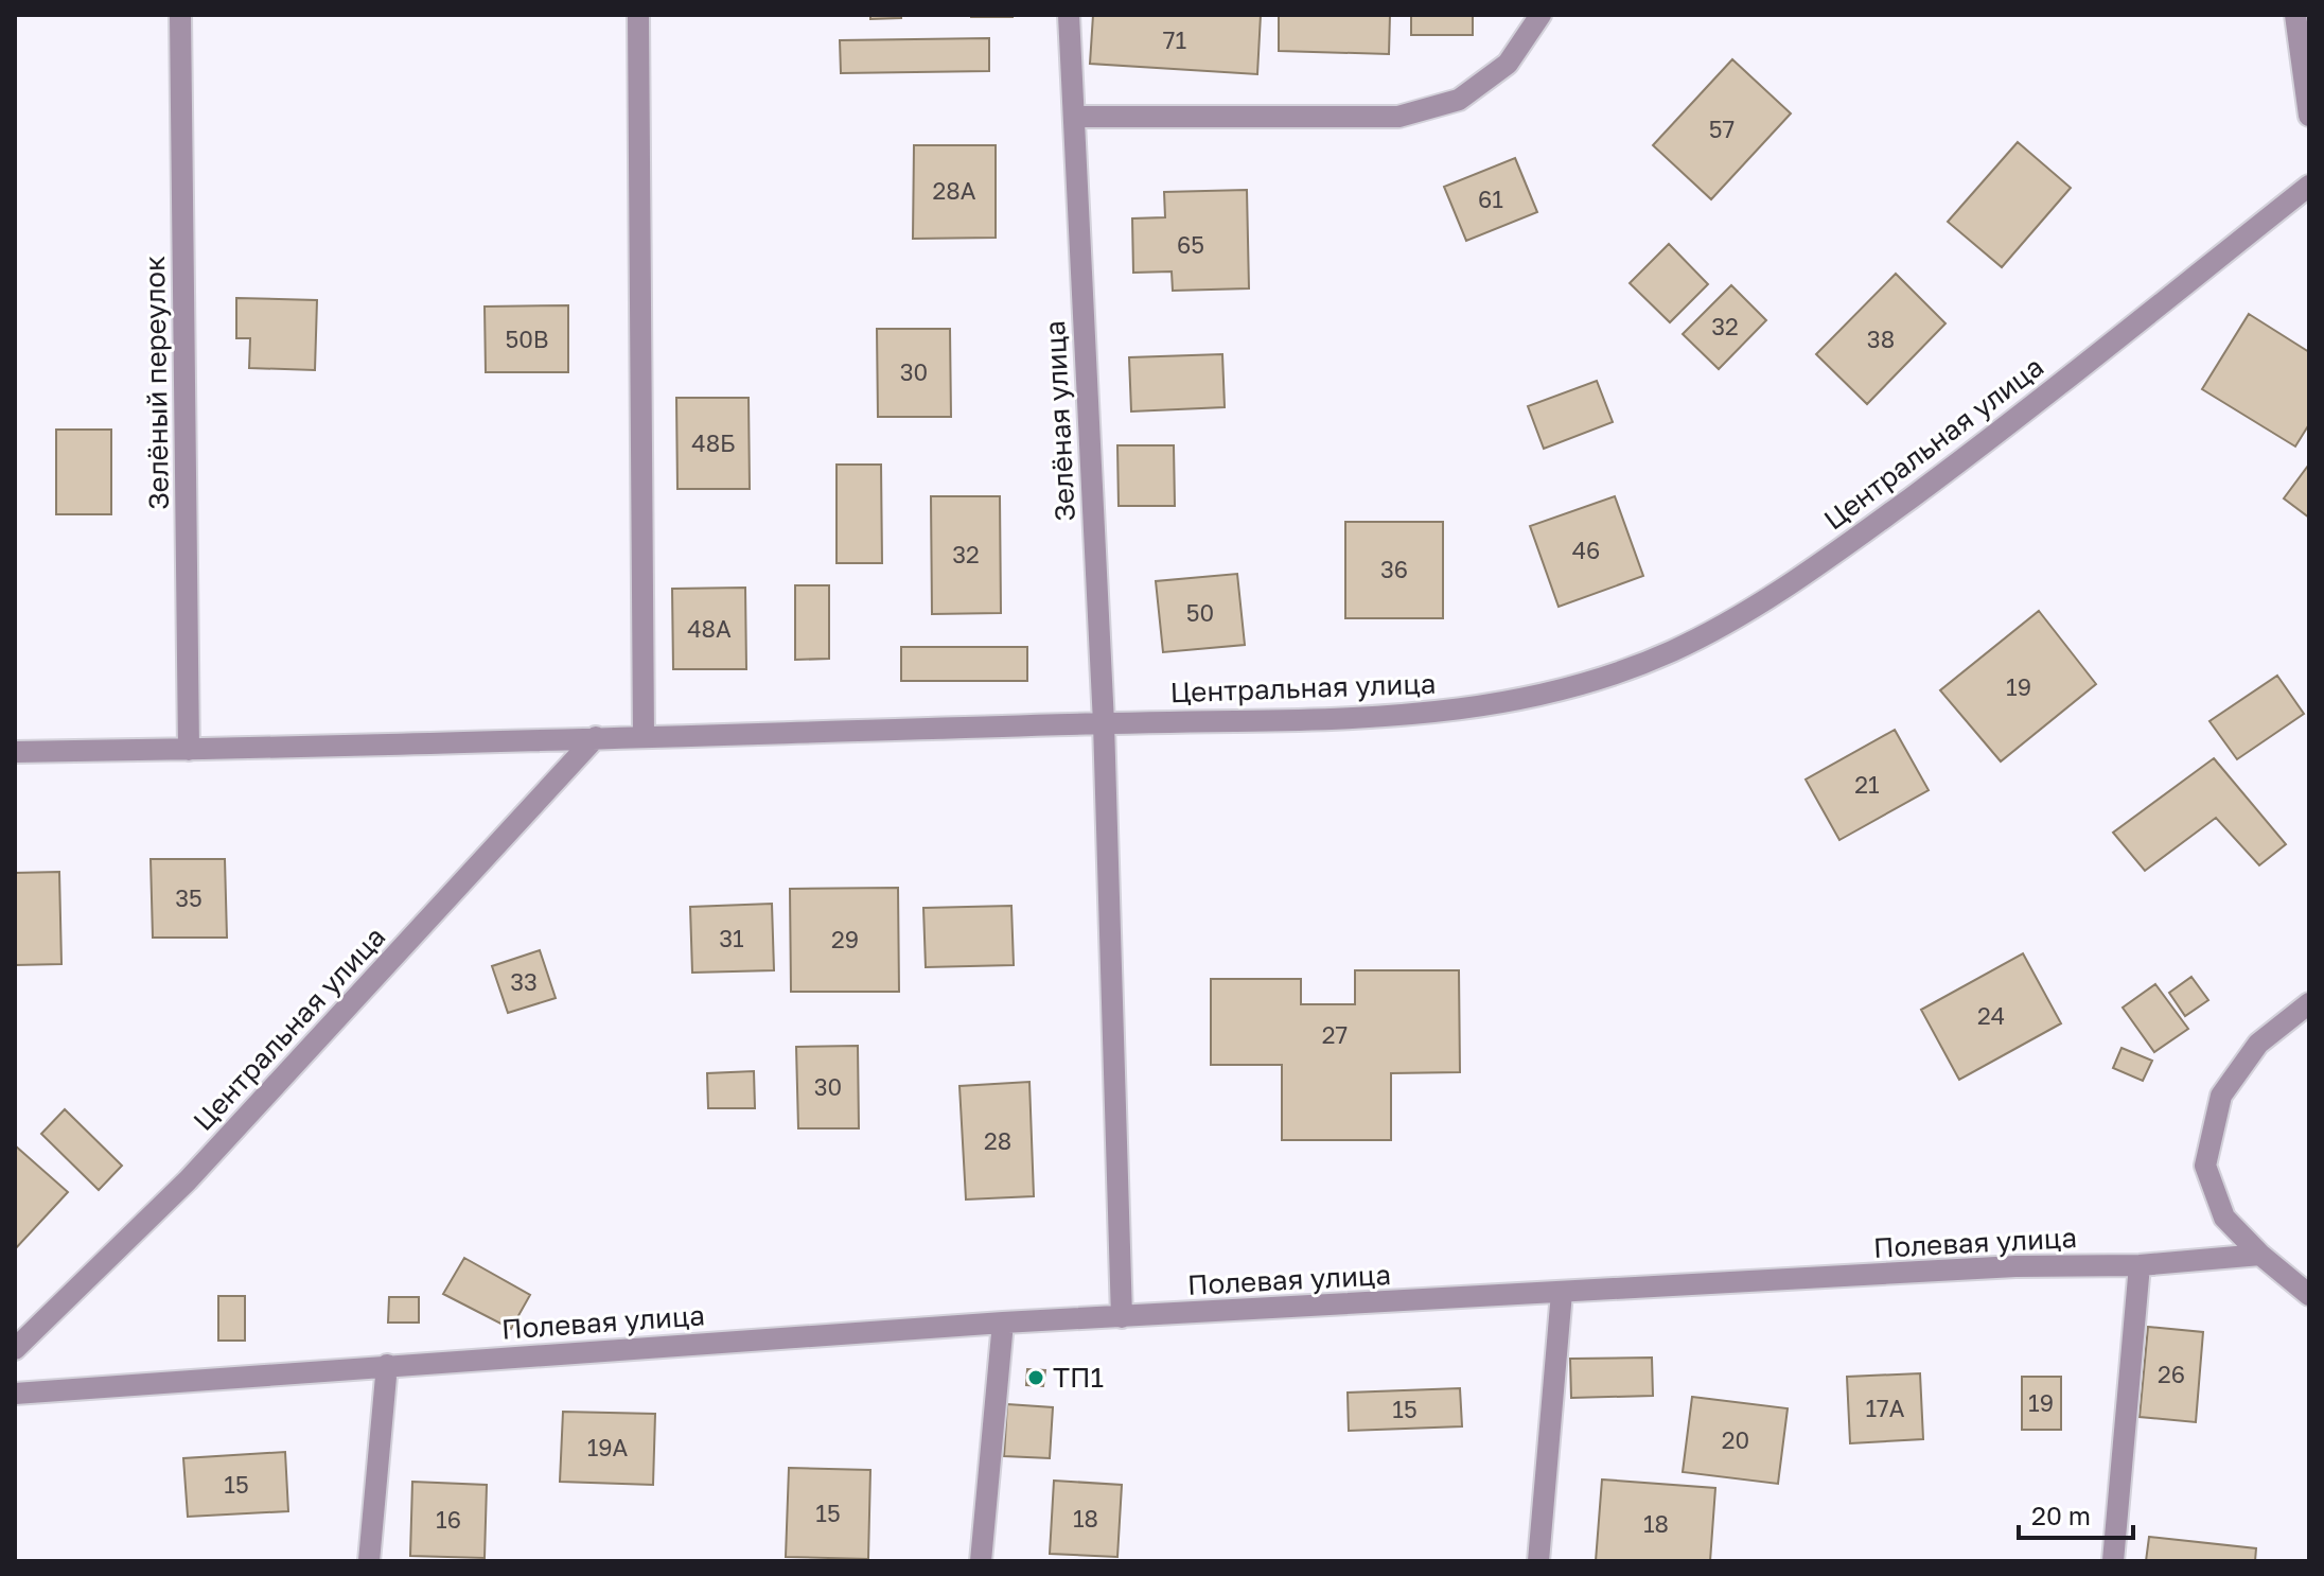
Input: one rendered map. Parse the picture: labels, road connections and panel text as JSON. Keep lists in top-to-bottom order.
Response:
{
  "streets": {
    "street": [
      "Зелёный переулок",
      "Зелёная улица",
      "Центральная улица",
      "Полевая улица"
    ]
  },
  "crossings": [
    ["Зелёный переулок", "Центральная улица"],
    ["Зелёная улица", "Центральная улица"],
    ["Зелёная улица", "Полевая улица"]
  ],
  "places": ["ТП1"],
  "house_numbers": [
    "71",
    "57",
    "28А",
    "61",
    "65",
    "32",
    "50В",
    "38",
    "30",
    "48Б",
    "46",
    "32",
    "36",
    "50",
    "48А",
    "19",
    "21",
    "35",
    "31",
    "29",
    "33",
    "24",
    "27",
    "30",
    "28",
    "26",
    "19",
    "17А",
    "15",
    "20",
    "19А",
    "15",
    "15",
    "18",
    "16",
    "18"
  ],
  "scale_bar": "20 m"
}
